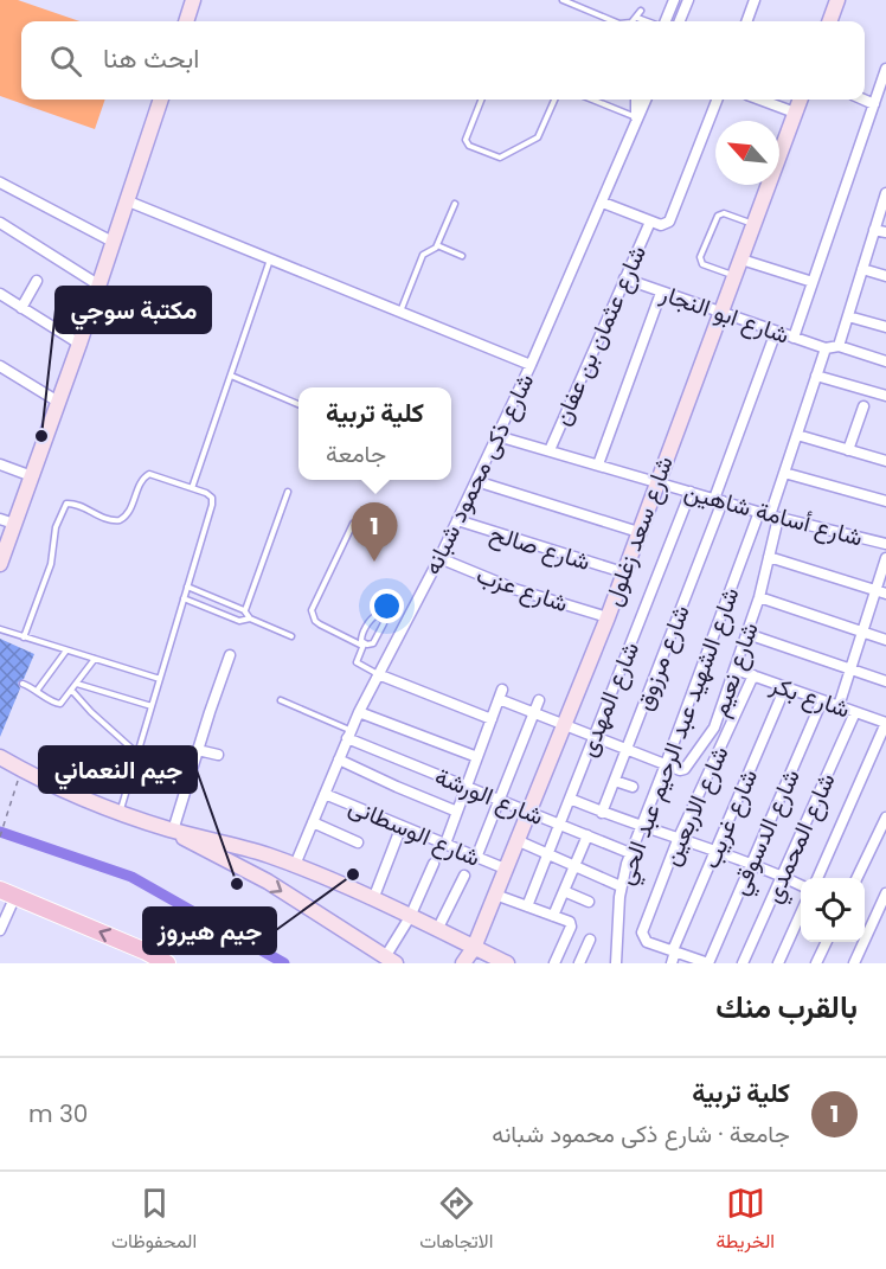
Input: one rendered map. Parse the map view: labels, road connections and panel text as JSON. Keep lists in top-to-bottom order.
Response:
{
  "streets": {
    "street": [
      "شارع ابو النجار",
      "شارع عثمان بن عفان",
      "شارع ذكى محمود شبانه",
      "شارع أسامة شاهين",
      "شارع سعد زغلول",
      "شارع صالح",
      "شارع عزب",
      "شارع مرزوق",
      "شارع نعيم",
      "شارع بكر",
      "شارع المهدى",
      "شارع الشهيد عبد الرحيم عبد الحي",
      "شارع الورشة",
      "شارع الاربعين",
      "شارع غريب",
      "شارع الوسطانى",
      "شارع الدسوقي",
      "شارع المحمدي"
    ]
  },
  "crossings": [
    ["شارع ابو النجار", "شارع عثمان بن عفان"],
    ["شارع ابو النجار", "شارع سعد زغلول"],
    ["شارع ابو النجار", "شارع مرزوق"],
    ["شارع عثمان بن عفان", "شارع أسامة شاهين"],
    ["شارع ذكى محمود شبانه", "شارع أسامة شاهين"],
    ["شارع ذكى محمود شبانه", "شارع صالح"],
    ["شارع ذكى محمود شبانه", "شارع عزب"],
    ["شارع ذكى محمود شبانه", "شارع الورشة"],
    ["شارع ذكى محمود شبانه", "شارع الوسطانى"],
    ["شارع أسامة شاهين", "شارع سعد زغلول"],
    ["شارع أسامة شاهين", "شارع مرزوق"],
    ["شارع أسامة شاهين", "شارع نعيم"],
    ["شارع أسامة شاهين", "شارع المهدى"],
    ["شارع أسامة شاهين", "شارع الشهيد عبد الرحيم عبد الحي"],
    ["شارع سعد زغلول", "شارع صالح"],
    ["شارع سعد زغلول", "شارع عزب"],
    ["شارع سعد زغلول", "شارع الورشة"],
    ["شارع سعد زغلول", "شارع الوسطانى"],
    ["شارع نعيم", "شارع بكر"],
    ["شارع نعيم", "شارع الشهيد عبد الرحيم عبد الحي"],
    ["شارع بكر", "شارع الاربعين"],
    ["شارع بكر", "شارع غريب"],
    ["شارع بكر", "شارع الدسوقي"],
    ["شارع بكر", "شارع المحمدي"],
    ["شارع المهدى", "شارع الورشة"],
    ["شارع الشهيد عبد الرحيم عبد الحي", "شارع الورشة"],
    ["شارع الاربعين", "شارع غريب"]
  ],
  "places": ["مكتبة سوجي", "جيم هيروز", "جيم النعماني"],
  "north": "top left",
  "page": {
    "search": "ابحث هنا",
    "popup": ["كلية تربية", "جامعة"],
    "pins": "1",
    "heading": "بالقرب منك",
    "list": [
      {
        "mark": "1",
        "name": "كلية تربية",
        "note": "جامعة · شارع ذكى محمود شبانه",
        "value": "30 m"
      }
    ],
    "nav": ["الخريطة", "الاتجاهات", "المحفوظات"]
  }
}
